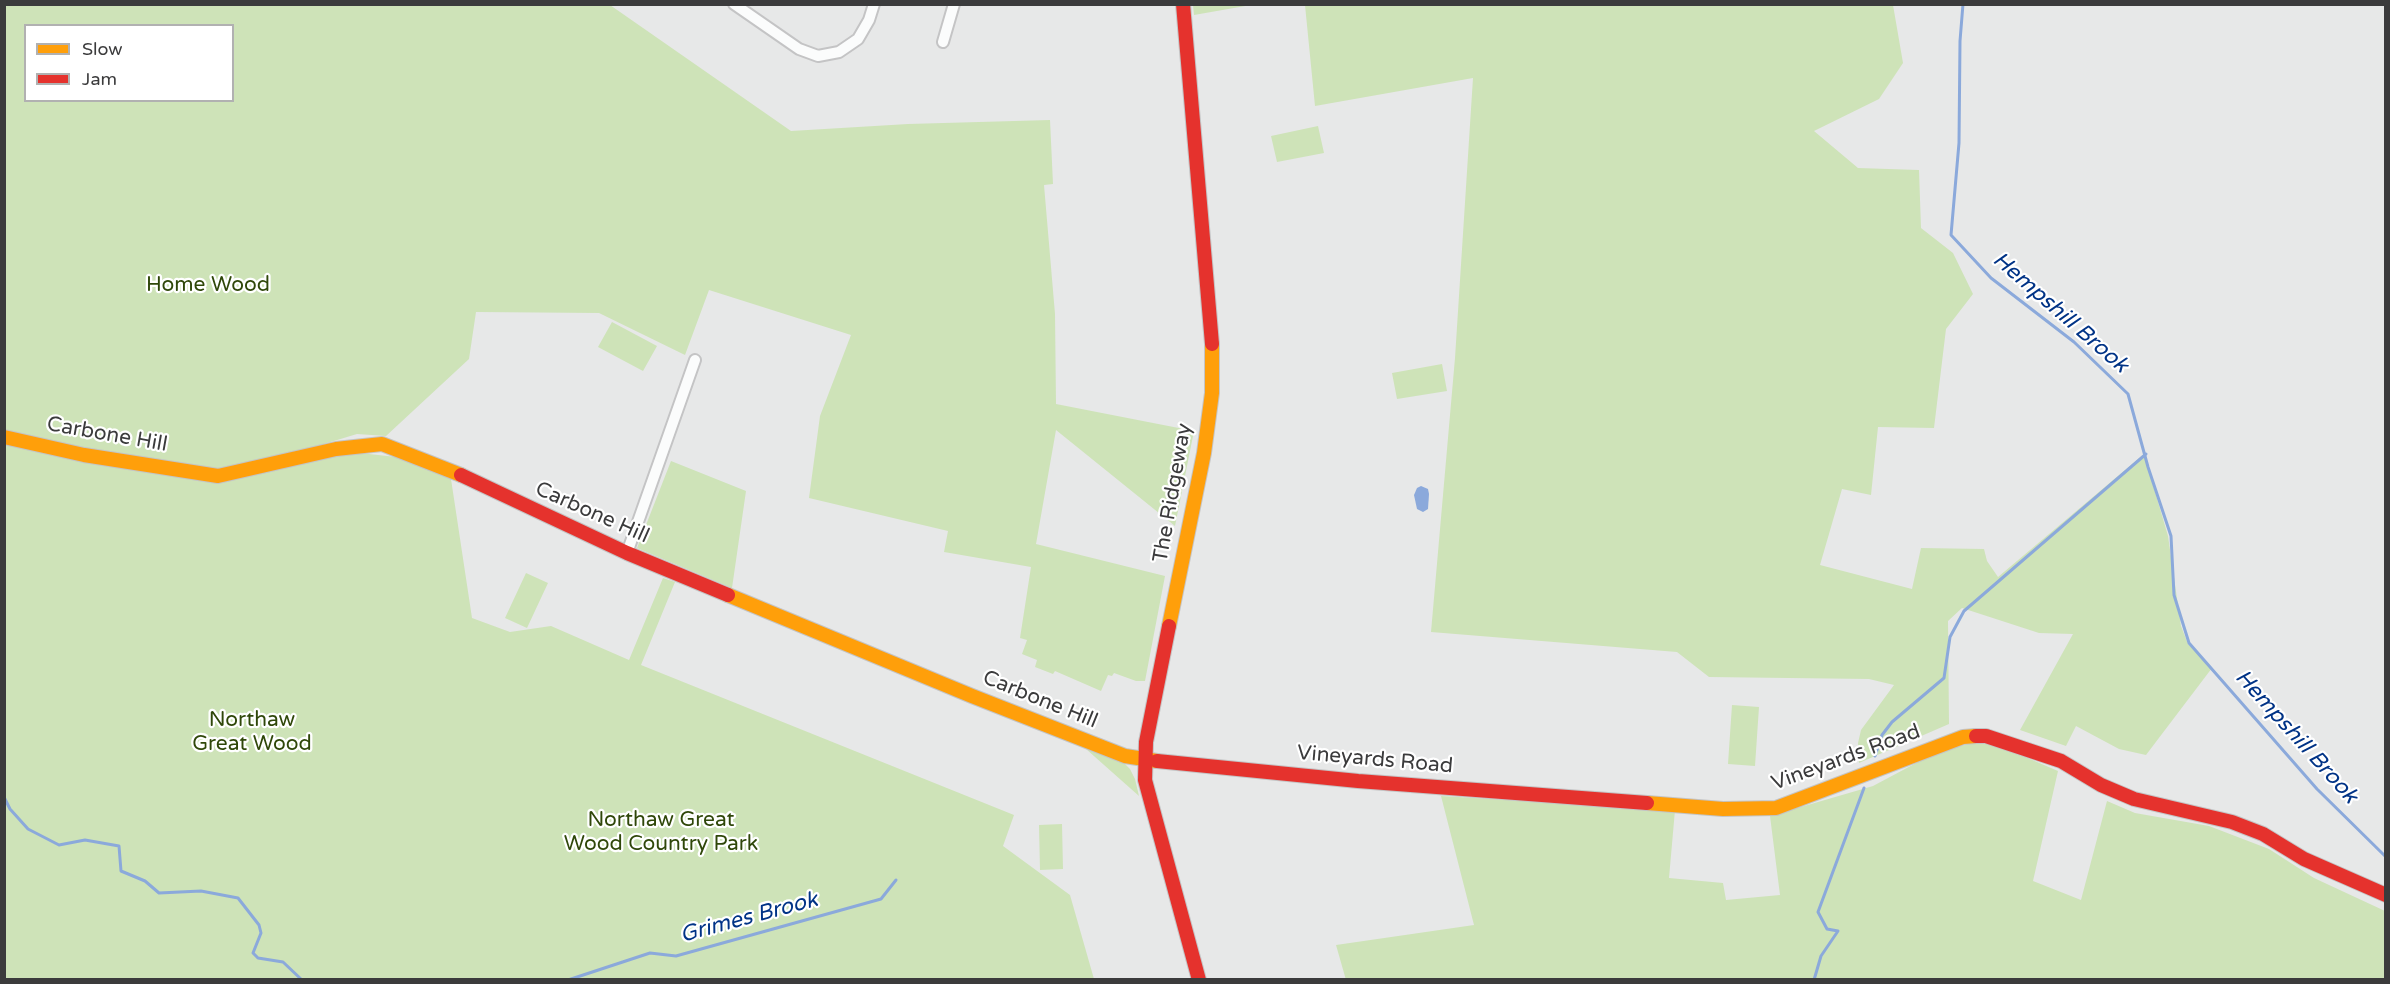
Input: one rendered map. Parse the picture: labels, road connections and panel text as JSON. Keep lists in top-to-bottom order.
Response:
{
  "streets": {
    "street": ["Carbone Hill", "The Ridgeway", "Vineyards Road"]
  },
  "crossings": [
    ["Carbone Hill", "The Ridgeway"],
    ["Carbone Hill", "Vineyards Road"],
    ["The Ridgeway", "Vineyards Road"]
  ],
  "water": ["Hempshill Brook", "Grimes Brook"],
  "parks": ["Home Wood", "Northaw Great Wood", "Northaw Great Wood Country Park"],
  "legend": ["Slow", "Jam"]
}
